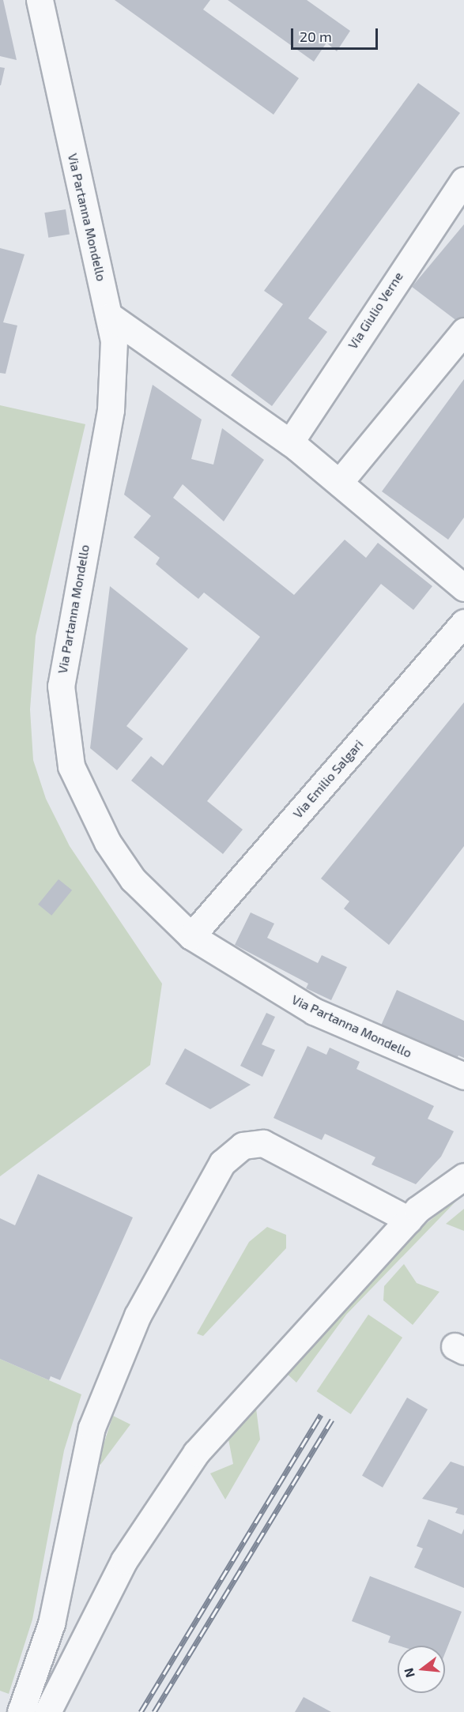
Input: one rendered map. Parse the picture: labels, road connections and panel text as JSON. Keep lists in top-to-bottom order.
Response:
{
  "streets": {
    "street": ["Via Partanna Mondello", "Via Giulio Verne", "Via Emilio Salgari"]
  },
  "crossings": [
    ["Via Partanna Mondello", "Via Emilio Salgari"]
  ],
  "scale_bar": "20 m",
  "north": "left"
}
